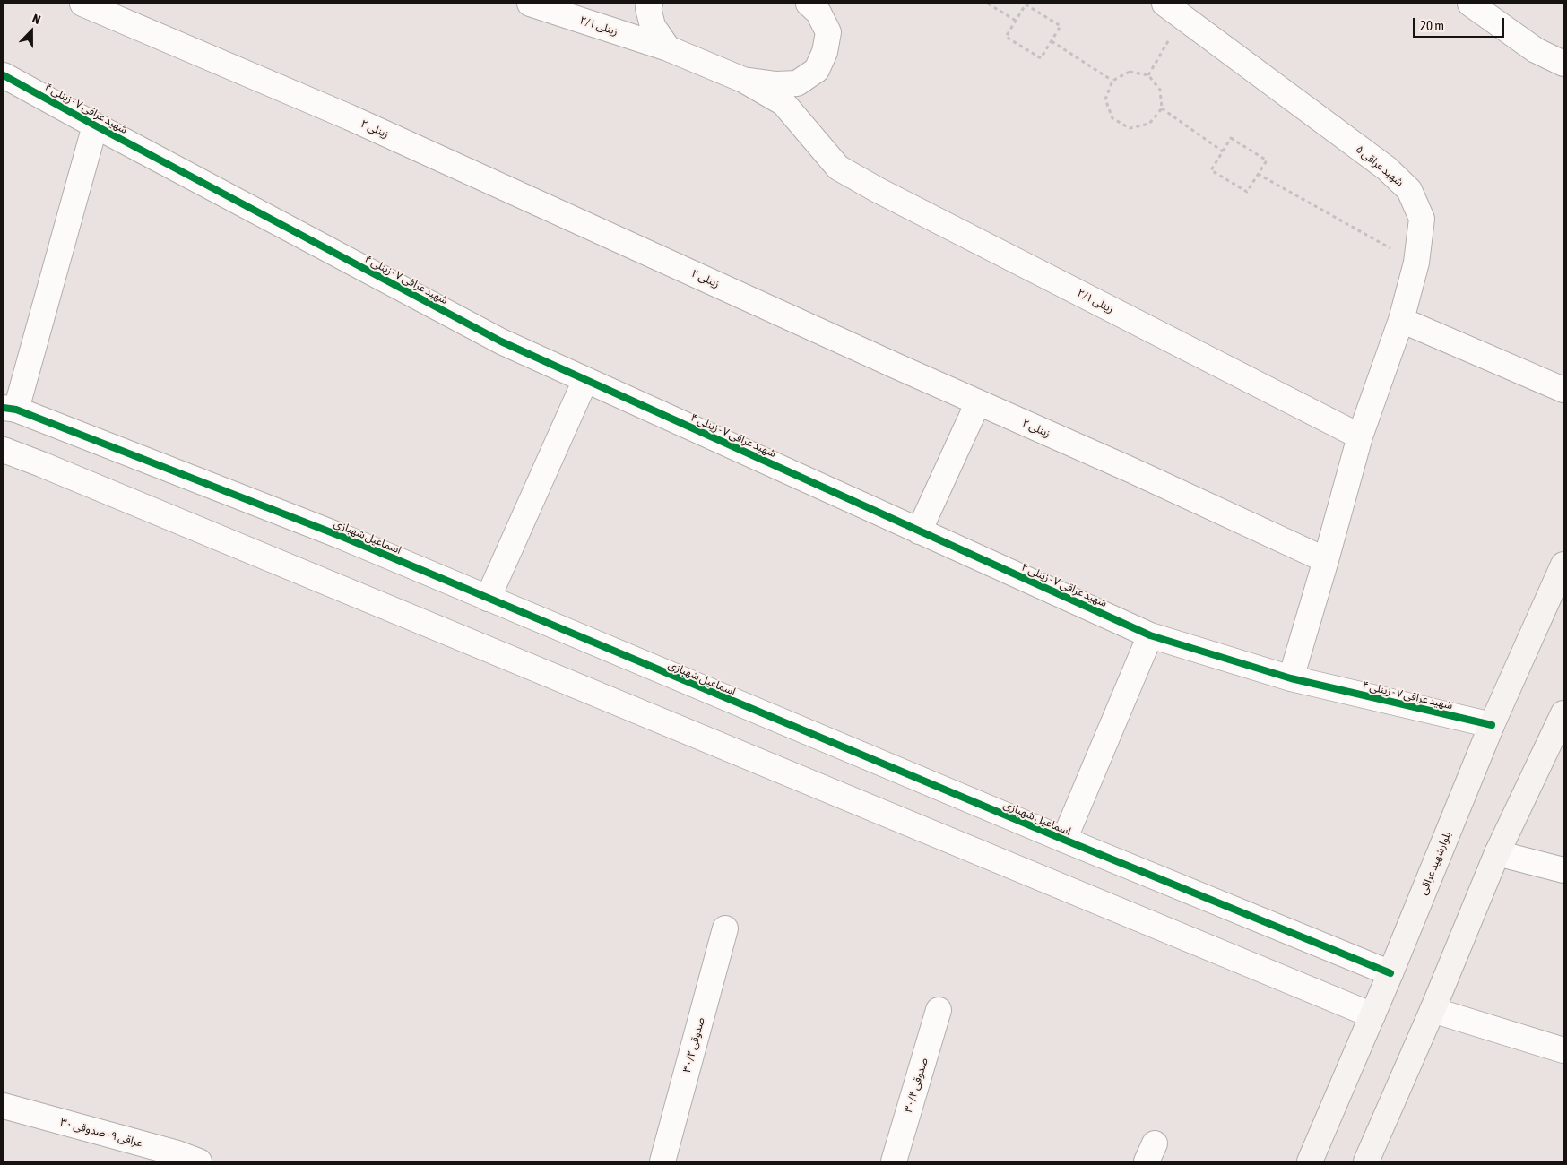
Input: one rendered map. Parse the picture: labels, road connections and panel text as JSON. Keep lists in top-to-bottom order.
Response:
{
  "streets": {
    "main road": ["بلوارشهید عراقی"],
    "street": [
      "زینلی ۲/۱",
      "شهید عراقی ۷ - زینلی ۴",
      "زینلی ۲",
      "شهید عراقی ۵",
      "اسماعیل شهبازی",
      "صدوقی ۳۰/۲",
      "صدوقی ۳۰/۴",
      "عراقی ۹ - صدوقی ۳۰"
    ]
  },
  "crossings": [
    ["شهید عراقی ۷ - زینلی ۴", "بلوارشهید عراقی"],
    ["اسماعیل شهبازی", "بلوارشهید عراقی"]
  ],
  "scale_bar": "20 m",
  "north": "top"
}
